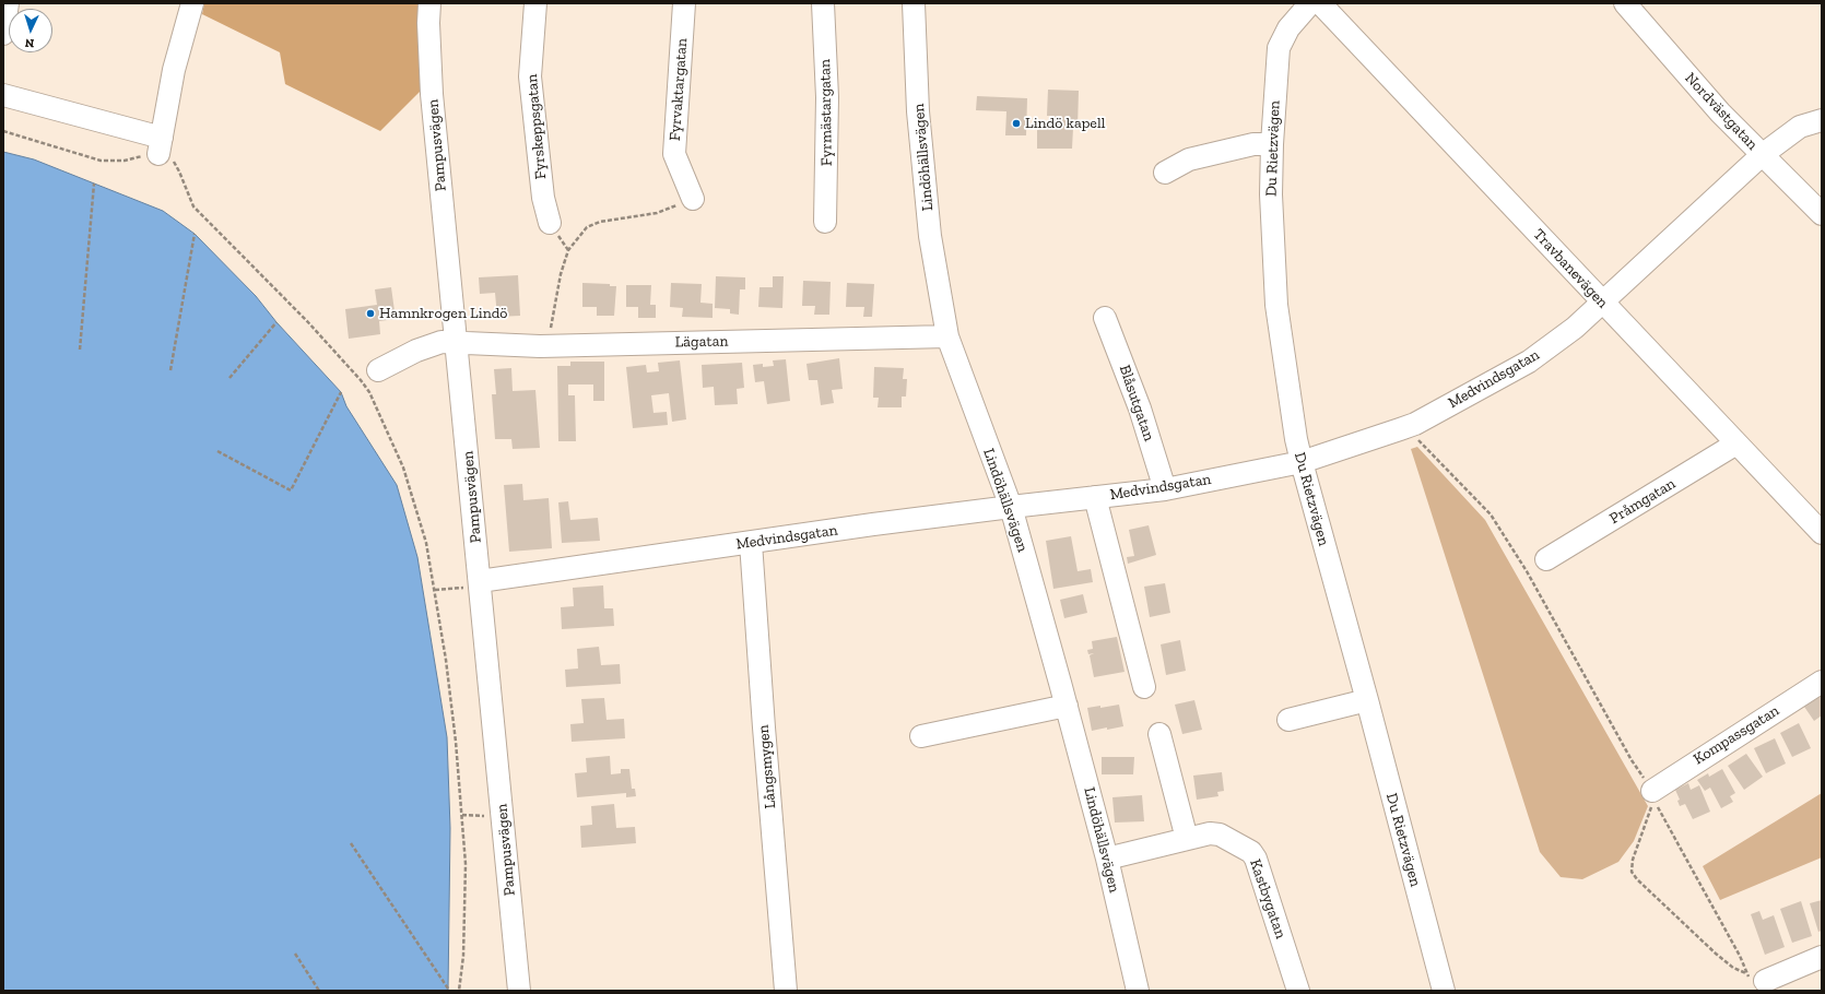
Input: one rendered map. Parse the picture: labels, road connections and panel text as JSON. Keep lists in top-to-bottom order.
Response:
{
  "streets": {
    "street": [
      "Fyrvaktargatan",
      "Nordvästgatan",
      "Fyrmästargatan",
      "Fyrskeppsgatan",
      "Pampusvägen",
      "Du Rietzvägen",
      "Lindöhällsvägen",
      "Travbanevägen",
      "Lägatan",
      "Medvindsgatan",
      "Blåsutgatan",
      "Pråmgatan",
      "Kompassgatan",
      "Långsmygen",
      "Kastbygatan"
    ]
  },
  "crossings": [
    ["Nordvästgatan", "Medvindsgatan"],
    ["Pampusvägen", "Lägatan"],
    ["Pampusvägen", "Medvindsgatan"],
    ["Du Rietzvägen", "Medvindsgatan"],
    ["Lindöhällsvägen", "Lägatan"],
    ["Lindöhällsvägen", "Medvindsgatan"],
    ["Lindöhällsvägen", "Kastbygatan"],
    ["Travbanevägen", "Medvindsgatan"],
    ["Travbanevägen", "Pråmgatan"],
    ["Medvindsgatan", "Blåsutgatan"],
    ["Medvindsgatan", "Långsmygen"]
  ],
  "places": ["Lindö kapell", "Hamnkrogen Lindö"],
  "north": "bottom"
}
